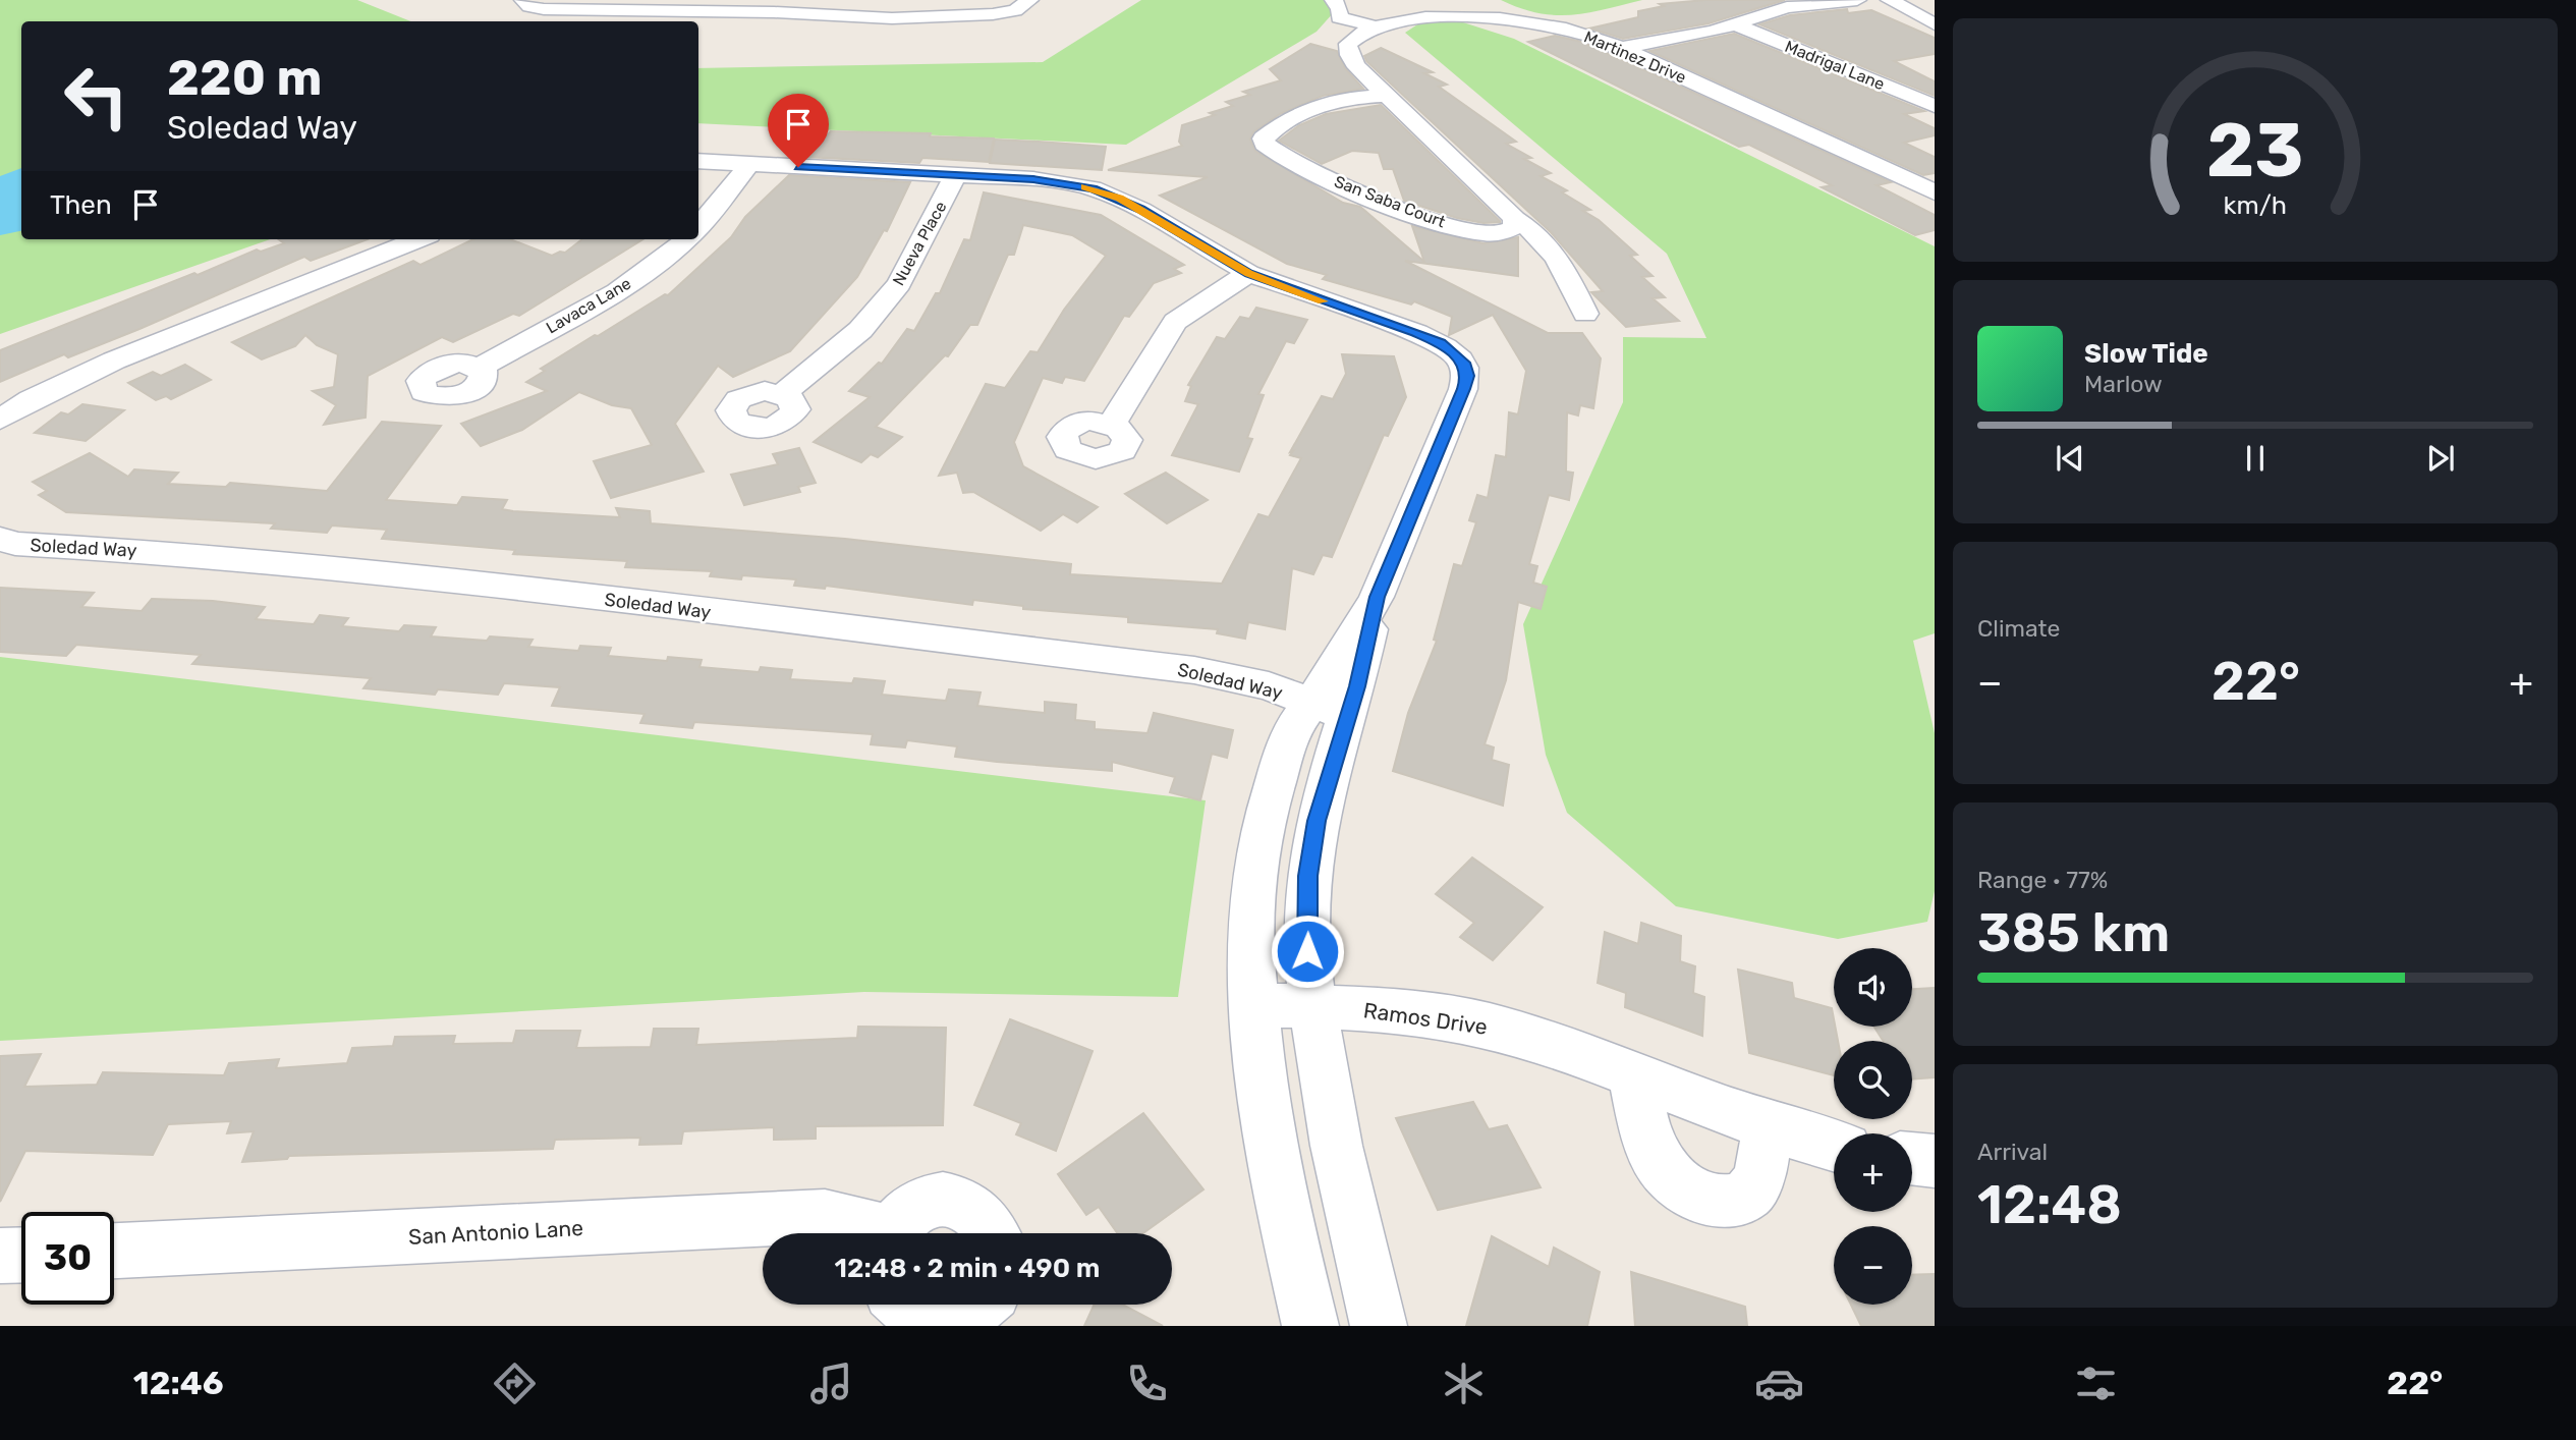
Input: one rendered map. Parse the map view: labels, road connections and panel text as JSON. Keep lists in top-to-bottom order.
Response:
{
  "streets": {
    "street": [
      "Martinez Drive",
      "Madrigal Lane",
      "San Saba Court",
      "Nueva Place",
      "Lavaca Lane",
      "Soledad Way",
      "Ramos Drive",
      "San Antonio Lane"
    ]
  },
  "crossings": [
    ["Nueva Place", "Soledad Way"],
    ["Lavaca Lane", "Soledad Way"],
    ["Soledad Way", "Ramos Drive"]
  ],
  "page": {
    "turn": ["220 m", "Soledad Way"],
    "then": "Then",
    "song": ["Slow Tide", "Marlow"],
    "tile": [
      "Climate",
      ["Range · 77%", "385 km"],
      ["Arrival", "12:48"]
    ],
    "heat": ["−", "22°", "+"],
    "map_buttons": ["+", "−"],
    "limit": "30",
    "trip": "12:48 · 2 min · 490 m",
    "tabs": ["12:46", "22°"],
    "gauge": ["23", "km/h"]
  }
}
